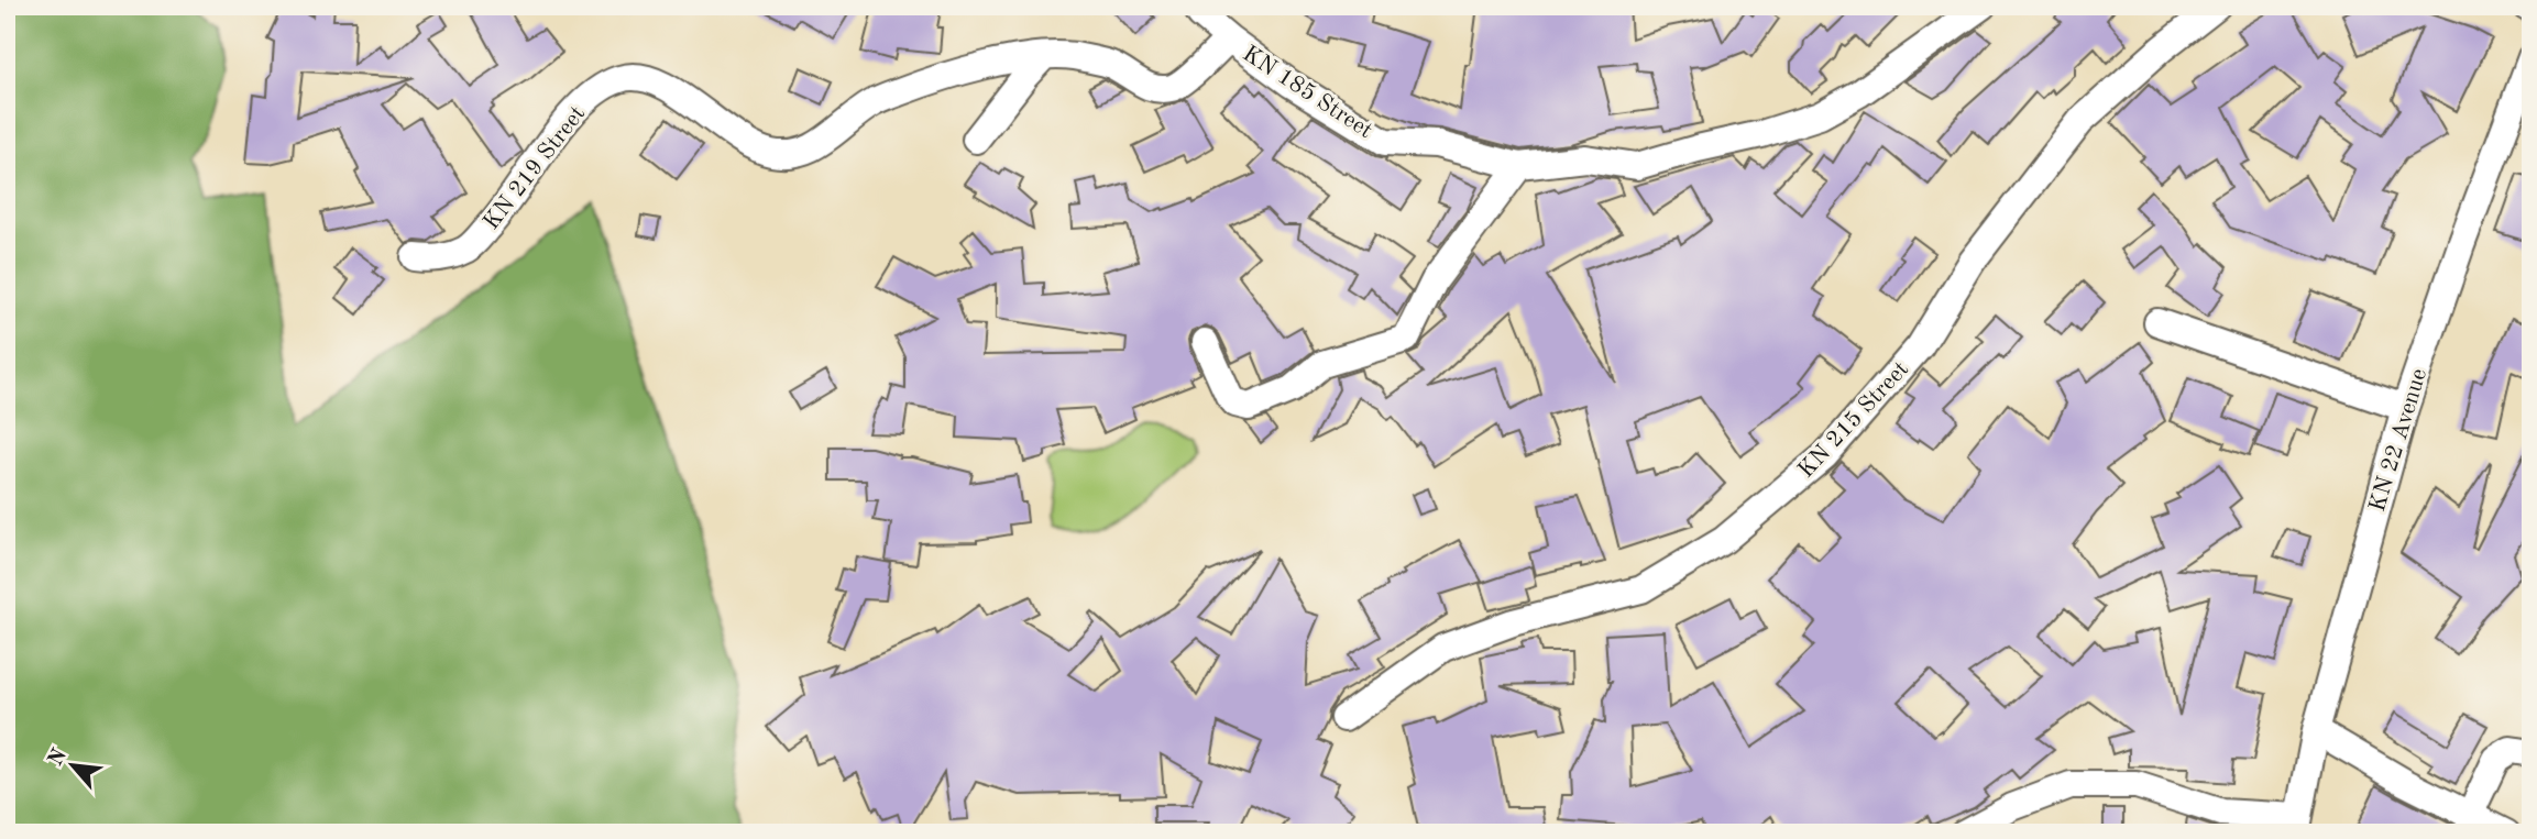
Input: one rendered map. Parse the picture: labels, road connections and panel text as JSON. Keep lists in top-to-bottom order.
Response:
{
  "streets": {
    "street": [
      "KN 185 Street",
      "KN 219 Street",
      "KN 215 Street",
      "KN 22 Avenue"
    ]
  },
  "crossings": [
    ["KN 185 Street", "KN 219 Street"]
  ],
  "north": "top left"
}
